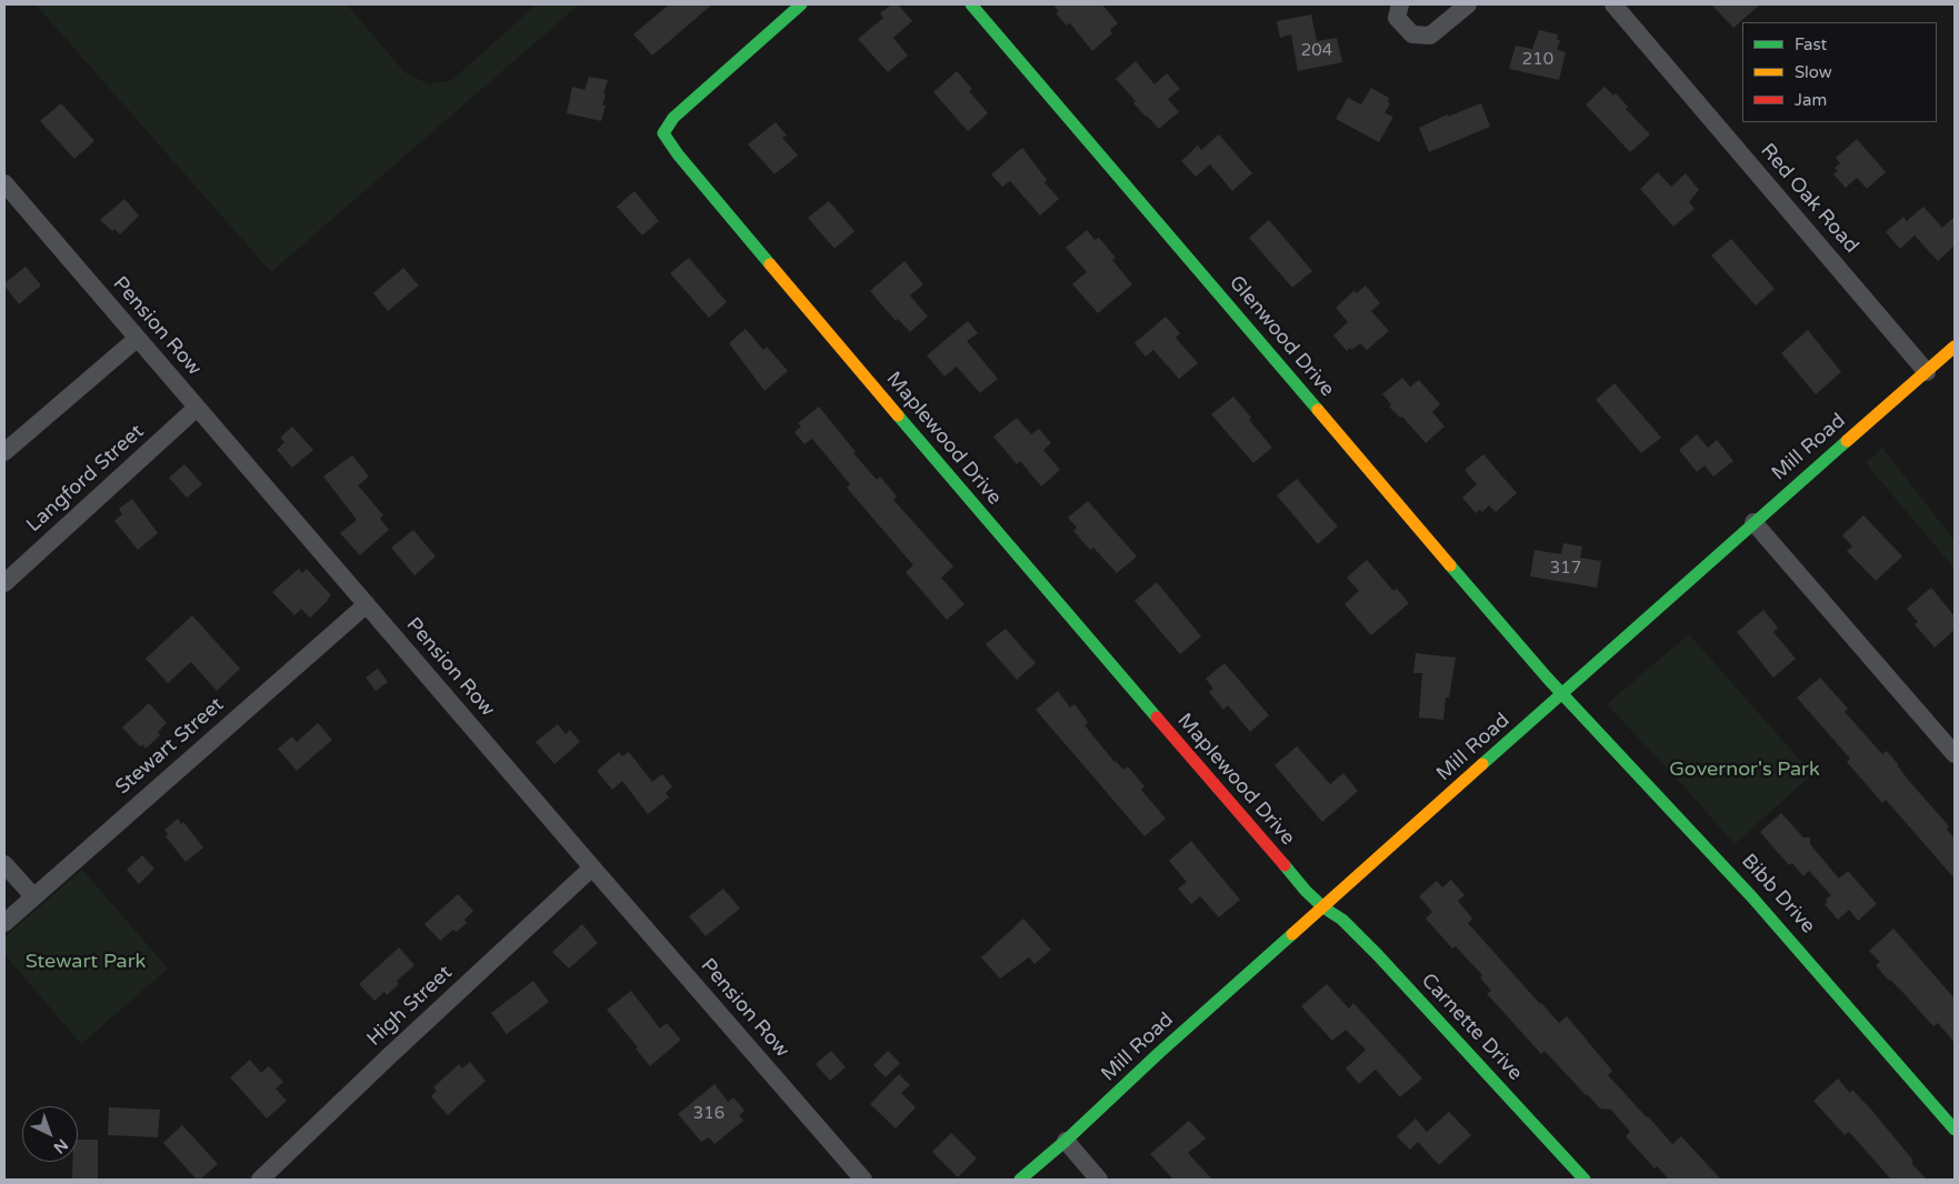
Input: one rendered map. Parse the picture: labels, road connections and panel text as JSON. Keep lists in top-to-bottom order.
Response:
{
  "streets": {
    "street": [
      "Red Oak Road",
      "Pension Row",
      "Glenwood Drive",
      "Maplewood Drive",
      "Mill Road",
      "Langford Street",
      "Stewart Street",
      "Bibb Drive",
      "High Street",
      "Carnette Drive"
    ]
  },
  "crossings": [
    ["Red Oak Road", "Mill Road"],
    ["Pension Row", "Langford Street"],
    ["Pension Row", "Stewart Street"],
    ["Pension Row", "High Street"],
    ["Glenwood Drive", "Mill Road"],
    ["Glenwood Drive", "Bibb Drive"],
    ["Maplewood Drive", "Mill Road"],
    ["Maplewood Drive", "Carnette Drive"],
    ["Mill Road", "Bibb Drive"],
    ["Mill Road", "Carnette Drive"]
  ],
  "parks": ["Governor's Park", "Stewart Park"],
  "house_numbers": [
    "204",
    "210",
    "317",
    "316"
  ],
  "legend": ["Fast", "Slow", "Jam"],
  "north": "bottom right"
}
